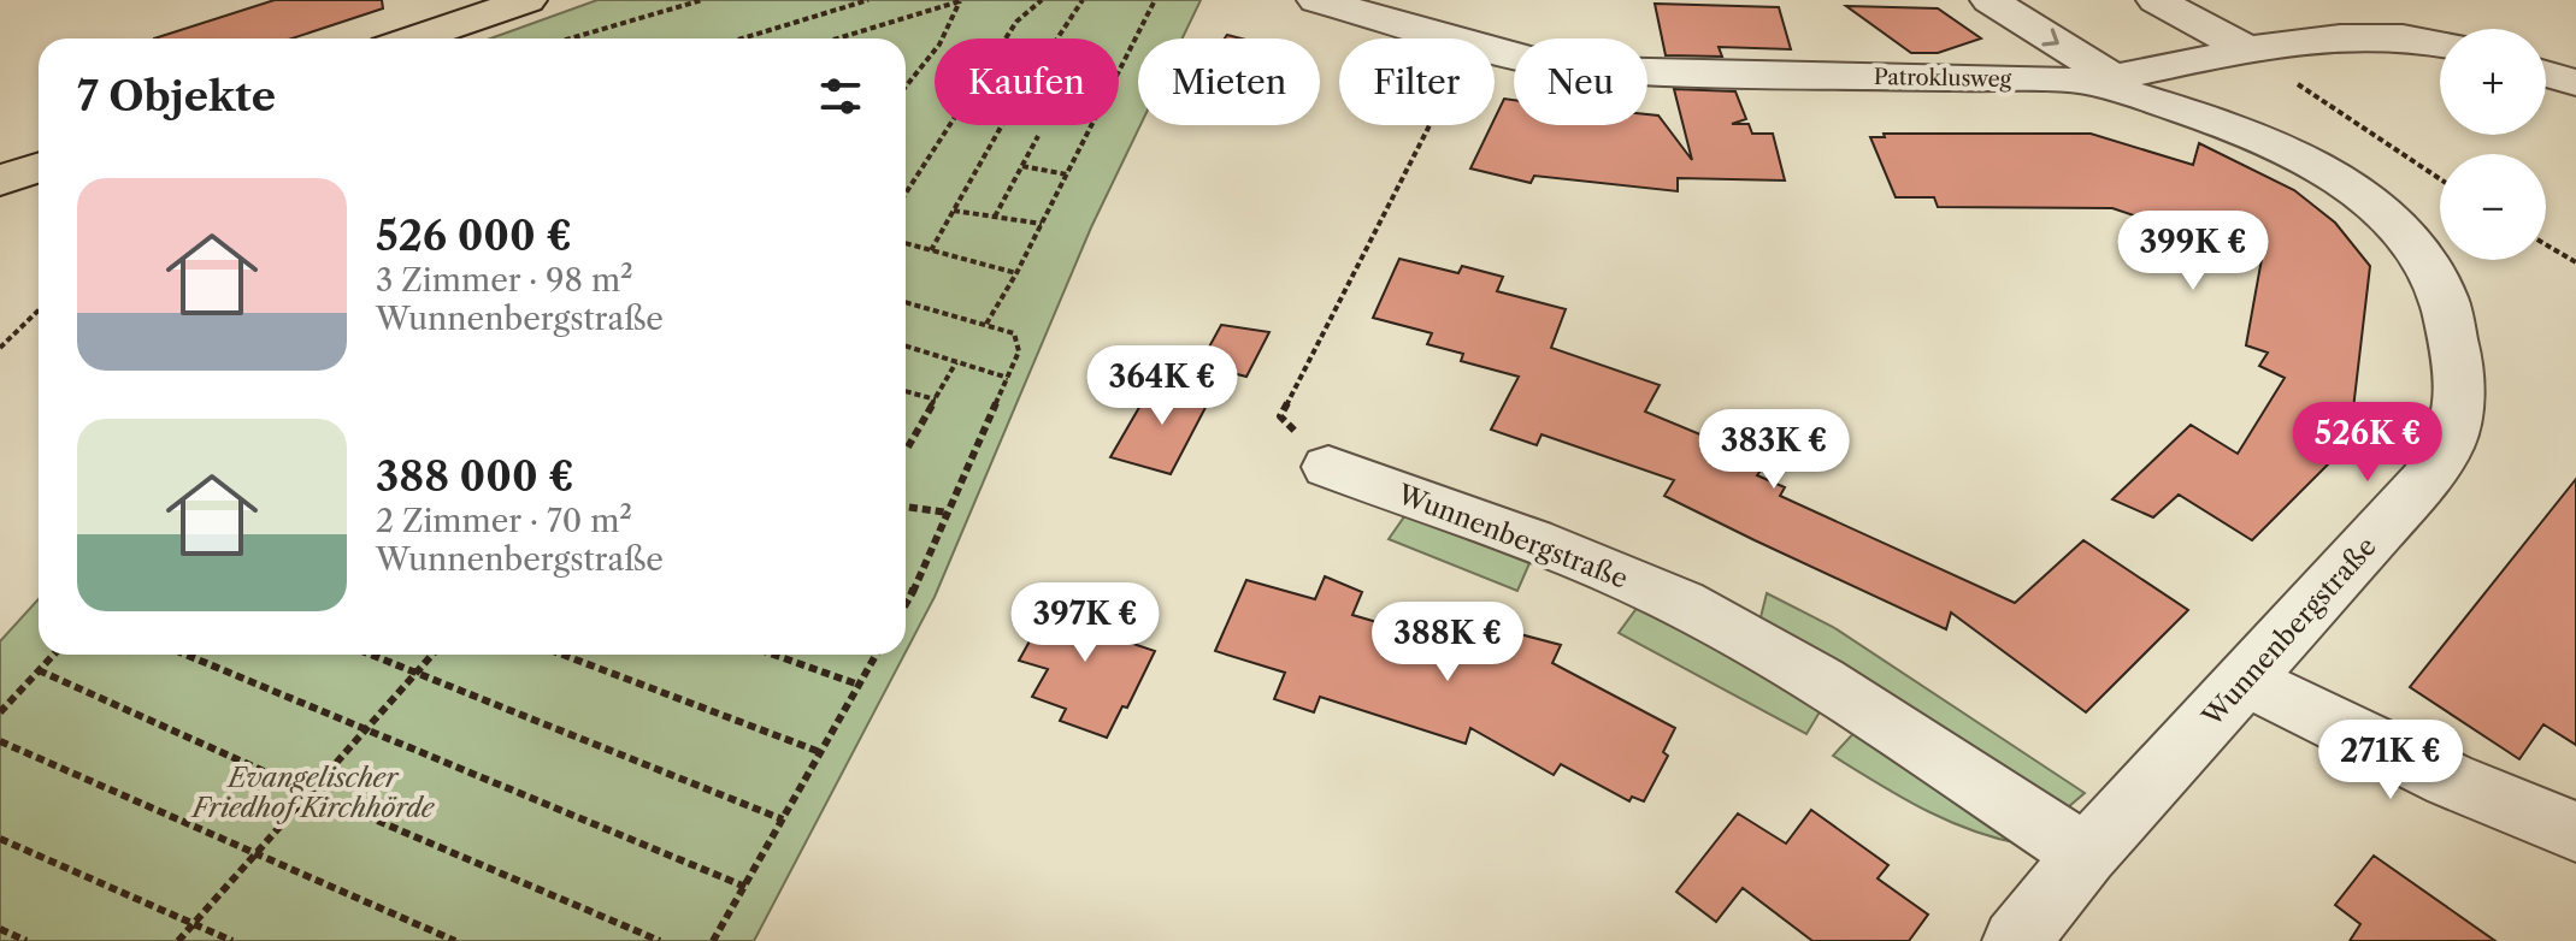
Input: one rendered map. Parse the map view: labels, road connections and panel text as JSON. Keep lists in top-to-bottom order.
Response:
{
  "streets": {
    "street": ["Patroklusweg", "Wunnenbergstraße"]
  },
  "crossings": [
    ["Patroklusweg", "Wunnenbergstraße"]
  ],
  "parks": ["Evangelischer Friedhof Kirchhörde"],
  "page": {
    "map_buttons": ["+", "−"],
    "chip": [
      "Kaufen",
      "Mieten",
      "Filter",
      "Neu"
    ],
    "heading": "7 Objekte",
    "list": [
      {
        "name": "526 000 €",
        "note": "3 Zimmer · 98 m² · Wunnenbergstraße"
      },
      {
        "name": "388 000 €",
        "note": "2 Zimmer · 70 m² · Wunnenbergstraße"
      }
    ],
    "price": [
      "399K €",
      "364K €",
      "526K €",
      "383K €",
      "397K €",
      "388K €",
      "271K €"
    ]
  }
}
